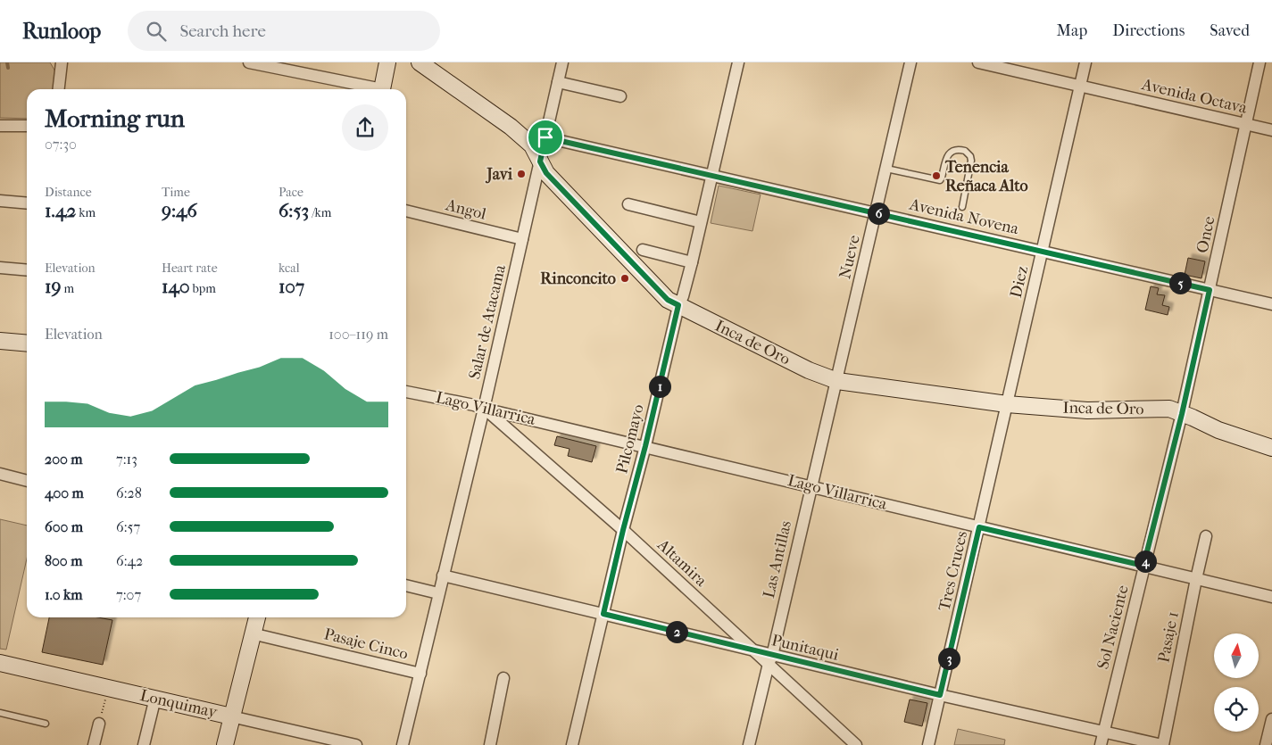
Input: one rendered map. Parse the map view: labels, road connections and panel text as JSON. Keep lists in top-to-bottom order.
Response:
{
  "streets": {
    "street": [
      "Avenida Octava",
      "Angol",
      "Avenida Novena",
      "Once",
      "Nueve",
      "Diez",
      "Salar de Atacama",
      "Inca de Oro",
      "Lago Villarrica",
      "Pilcomayo",
      "Las Antillas",
      "Altamira",
      "Tres Cruces",
      "Sol Naciente",
      "Pasaje 1",
      "Pasaje Cinco",
      "Punitaqui",
      "Lonquimay"
    ]
  },
  "crossings": [
    ["Avenida Octava", "Once"],
    ["Avenida Octava", "Diez"],
    ["Angol", "Salar de Atacama"],
    ["Avenida Novena", "Once"],
    ["Avenida Novena", "Nueve"],
    ["Avenida Novena", "Diez"],
    ["Avenida Novena", "Salar de Atacama"],
    ["Avenida Novena", "Pilcomayo"],
    ["Once", "Inca de Oro"],
    ["Once", "Sol Naciente"],
    ["Nueve", "Inca de Oro"],
    ["Nueve", "Las Antillas"],
    ["Diez", "Inca de Oro"],
    ["Diez", "Tres Cruces"],
    ["Salar de Atacama", "Inca de Oro"],
    ["Salar de Atacama", "Lago Villarrica"],
    ["Salar de Atacama", "Altamira"],
    ["Salar de Atacama", "Pasaje Cinco"],
    ["Salar de Atacama", "Punitaqui"],
    ["Inca de Oro", "Pilcomayo"],
    ["Inca de Oro", "Las Antillas"],
    ["Inca de Oro", "Tres Cruces"],
    ["Inca de Oro", "Sol Naciente"],
    ["Lago Villarrica", "Pilcomayo"],
    ["Lago Villarrica", "Las Antillas"],
    ["Lago Villarrica", "Altamira"],
    ["Lago Villarrica", "Tres Cruces"],
    ["Lago Villarrica", "Sol Naciente"],
    ["Lago Villarrica", "Pasaje 1"],
    ["Pilcomayo", "Altamira"],
    ["Pilcomayo", "Punitaqui"],
    ["Las Antillas", "Punitaqui"],
    ["Altamira", "Punitaqui"],
    ["Tres Cruces", "Punitaqui"],
    ["Sol Naciente", "Punitaqui"],
    ["Pasaje 1", "Punitaqui"]
  ],
  "places": ["Javi", "Tenencia Reñaca Alto", "Rinconcito"],
  "north": "top",
  "page": {
    "header": "Runloop",
    "search": "Search here",
    "nav": ["Map", "Directions", "Saved"],
    "heading": ["Morning run", "07:30"],
    "stats": [
      ["Distance", "1.42 km"],
      ["Time", "9:46"],
      ["Pace", "6:53 /km"],
      ["Elevation", "19 m"],
      ["Heart rate", "140 bpm"],
      ["kcal", "107"]
    ],
    "pins": [
      "6",
      "5",
      "1",
      "4",
      "2",
      "3"
    ],
    "chart": ["Elevation", "100–119 m"],
    "list": [
      {
        "name": "200 m",
        "note": "7:13"
      },
      {
        "name": "400 m",
        "note": "6:28"
      },
      {
        "name": "600 m",
        "note": "6:57"
      },
      {
        "name": "800 m",
        "note": "6:42"
      },
      {
        "name": "1.0 km",
        "note": "7:07"
      }
    ]
  }
}
